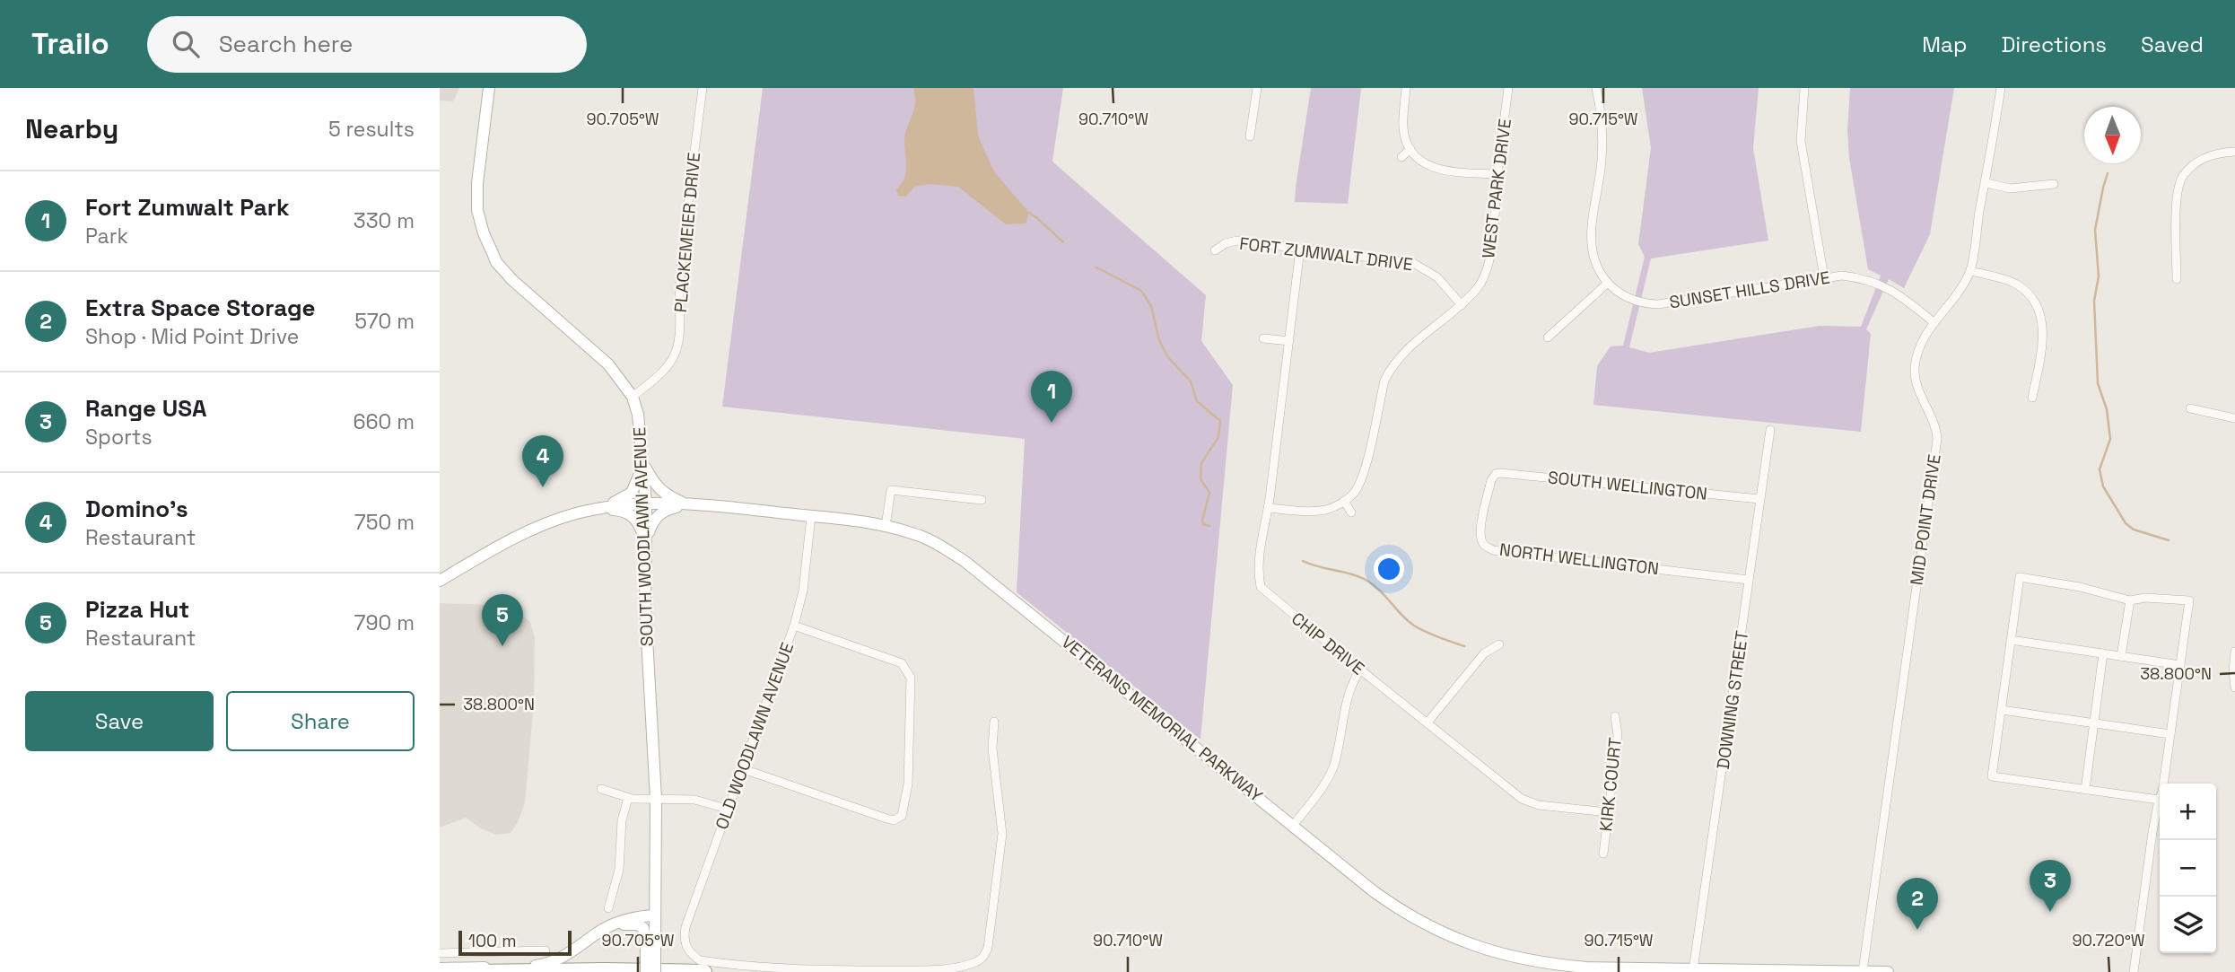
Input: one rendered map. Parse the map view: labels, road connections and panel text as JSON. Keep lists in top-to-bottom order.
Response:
{
  "streets": {
    "street": [
      "WEST PARK DRIVE",
      "PLACKEMEIER DRIVE",
      "FORT ZUMWALT DRIVE",
      "SUNSET HILLS DRIVE",
      "SOUTH WELLINGTON",
      "MID POINT DRIVE",
      "SOUTH WOODLAWN AVENUE",
      "NORTH WELLINGTON",
      "CHIP DRIVE",
      "DOWNING STREET",
      "VETERANS MEMORIAL PARKWAY",
      "OLD WOODLAWN AVENUE",
      "KIRK COURT"
    ]
  },
  "crossings": [
    ["WEST PARK DRIVE", "FORT ZUMWALT DRIVE"],
    ["PLACKEMEIER DRIVE", "SOUTH WOODLAWN AVENUE"],
    ["FORT ZUMWALT DRIVE", "CHIP DRIVE"],
    ["SUNSET HILLS DRIVE", "MID POINT DRIVE"],
    ["SOUTH WELLINGTON", "NORTH WELLINGTON"],
    ["SOUTH WELLINGTON", "DOWNING STREET"],
    ["MID POINT DRIVE", "VETERANS MEMORIAL PARKWAY"],
    ["SOUTH WOODLAWN AVENUE", "VETERANS MEMORIAL PARKWAY"],
    ["NORTH WELLINGTON", "DOWNING STREET"],
    ["CHIP DRIVE", "KIRK COURT"],
    ["DOWNING STREET", "VETERANS MEMORIAL PARKWAY"],
    ["VETERANS MEMORIAL PARKWAY", "OLD WOODLAWN AVENUE"]
  ],
  "scale_bar": "100 m",
  "north": "bottom",
  "page": {
    "header": "Trailo",
    "search": "Search here",
    "nav": ["Map", "Directions", "Saved"],
    "heading": ["Nearby", "5 results"],
    "list": [
      {
        "mark": "1",
        "name": "Fort Zumwalt Park",
        "note": "Park",
        "value": "330 m"
      },
      {
        "mark": "2",
        "name": "Extra Space Storage",
        "note": "Shop · Mid Point Drive",
        "value": "570 m"
      },
      {
        "mark": "3",
        "name": "Range USA",
        "note": "Sports",
        "value": "660 m"
      },
      {
        "mark": "4",
        "name": "Domino's",
        "note": "Restaurant",
        "value": "750 m"
      },
      {
        "mark": "5",
        "name": "Pizza Hut",
        "note": "Restaurant",
        "value": "790 m"
      }
    ],
    "pins": [
      "1",
      "4",
      "5",
      "3",
      "2"
    ],
    "buttons": ["Save", "Share"],
    "map_buttons": ["+", "−"],
    "scale": "100 m"
  },
  "coordinates": [
    "90.705°W",
    "90.710°W",
    "90.715°W",
    "38.800°N",
    "90.720°W"
  ]
}
